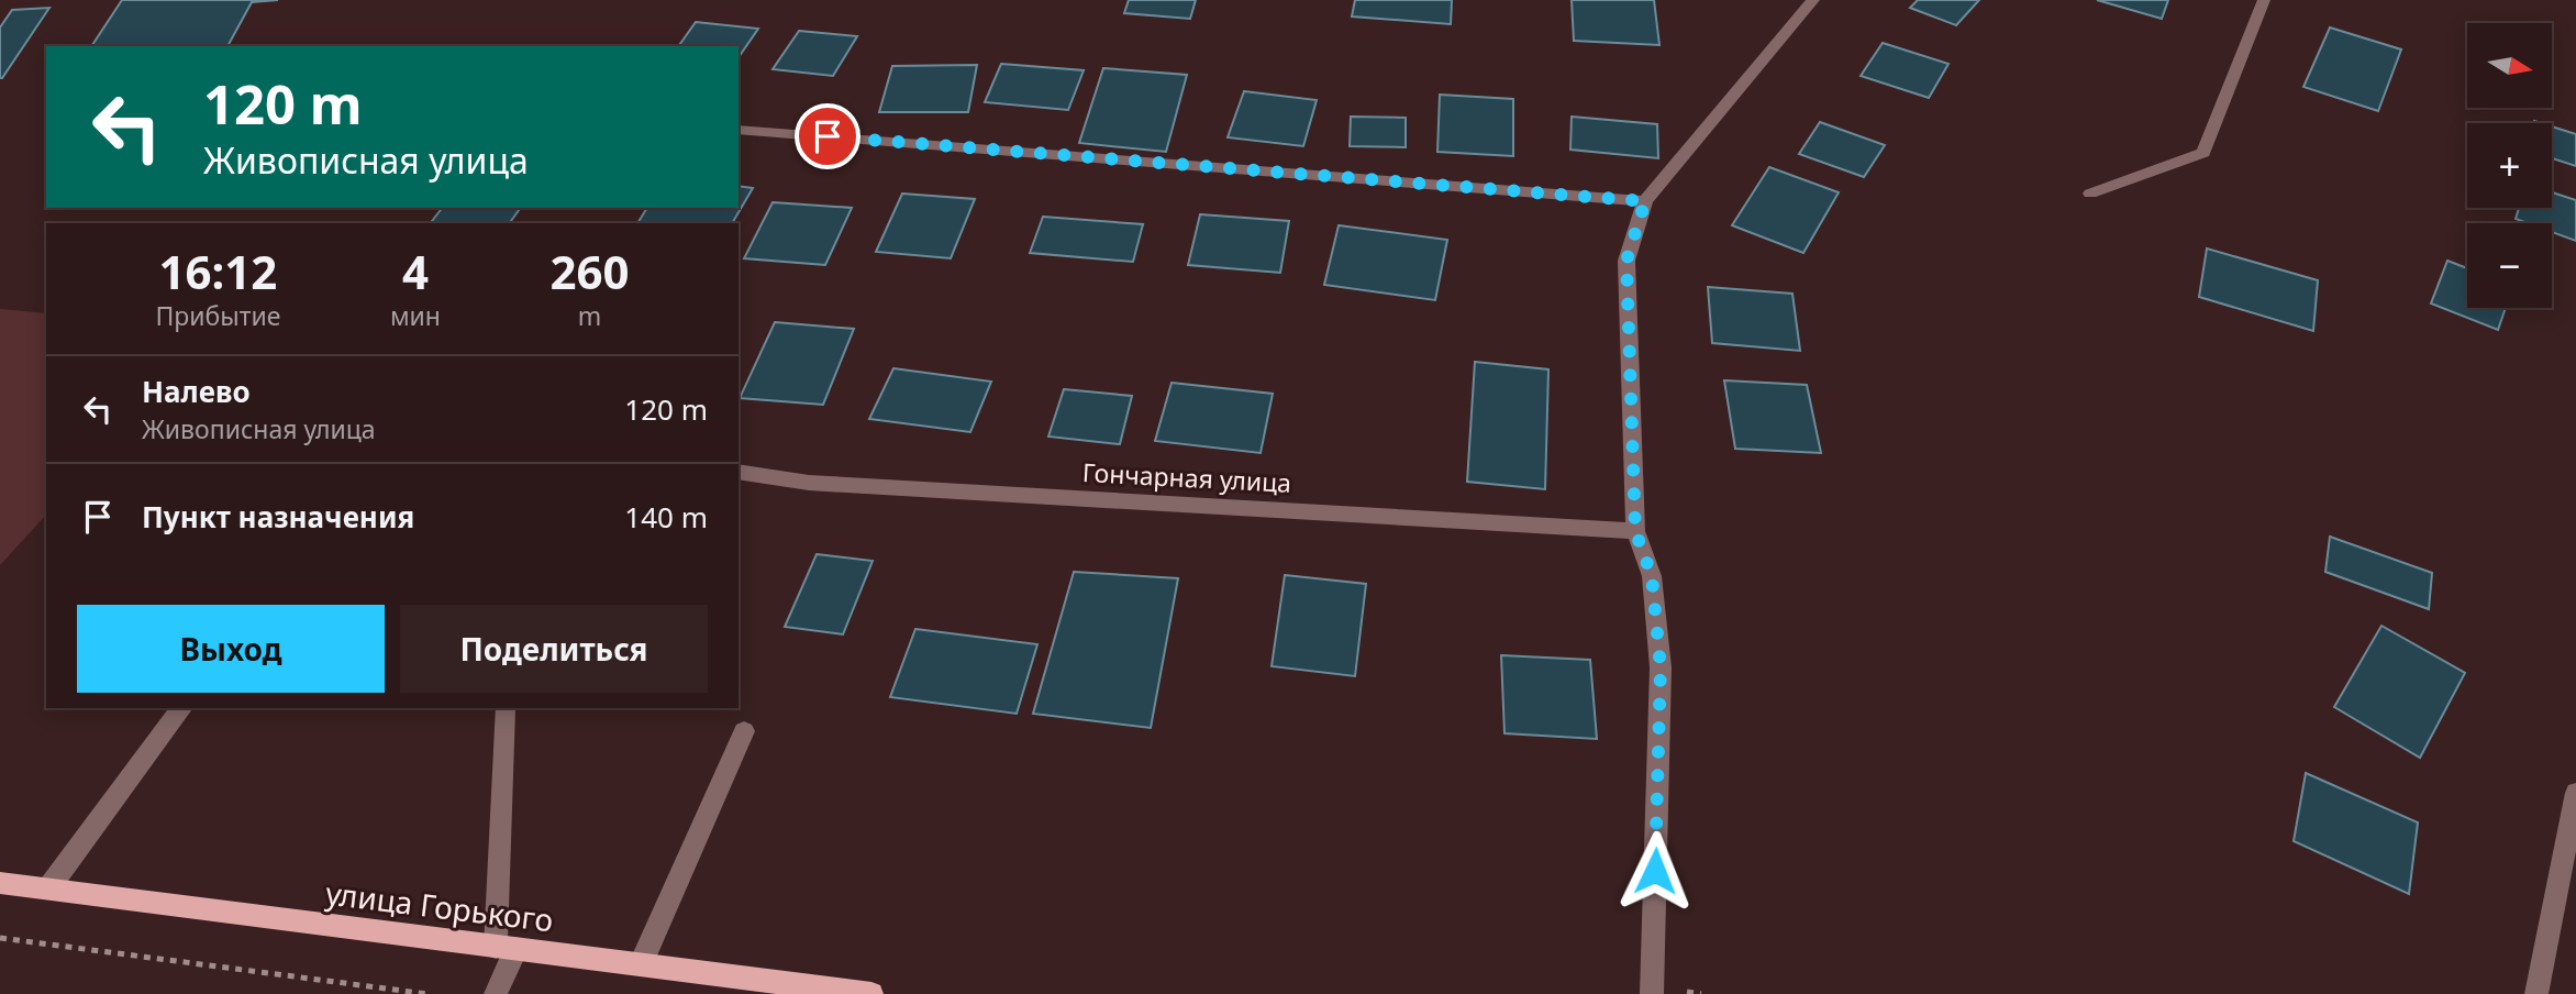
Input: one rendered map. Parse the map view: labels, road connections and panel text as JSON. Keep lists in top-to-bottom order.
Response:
{
  "streets": {
    "main road": ["улица Горького"],
    "street": ["Гончарная улица"]
  },
  "north": "right",
  "page": {
    "map_buttons": ["+", "−"],
    "turn": ["120 m", "Живописная улица"],
    "eta": [
      "16:12",
      "Прибытие",
      "4",
      "мин",
      "260",
      "m"
    ],
    "list": [
      {
        "name": "Налево",
        "note": "Живописная улица",
        "value": "120 m"
      },
      {
        "name": "Пункт назначения",
        "value": "140 m"
      }
    ],
    "buttons": ["Выход", "Поделиться"]
  }
}
